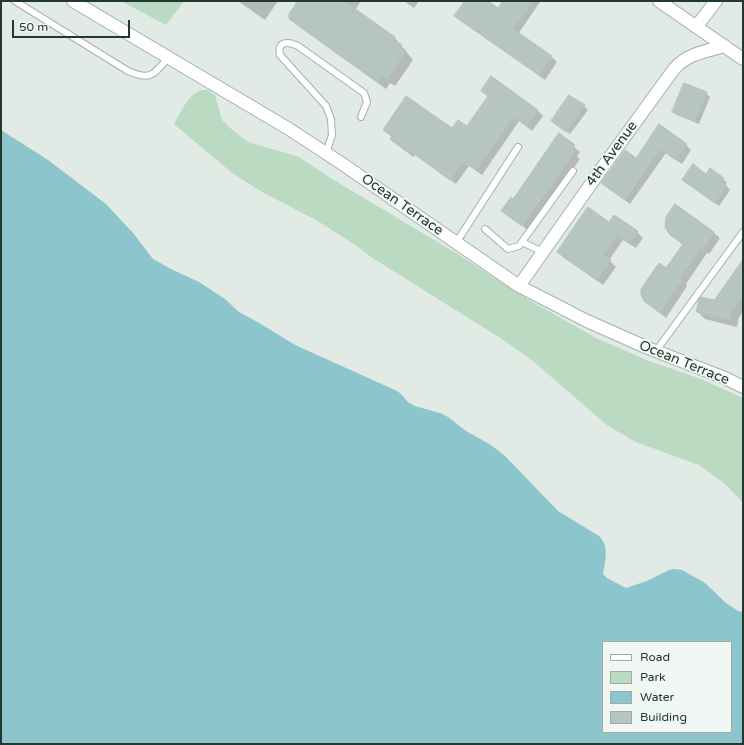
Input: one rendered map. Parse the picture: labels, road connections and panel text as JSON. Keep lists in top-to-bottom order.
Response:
{
  "streets": {
    "street": ["4th Avenue", "Ocean Terrace"]
  },
  "crossings": [
    ["4th Avenue", "Ocean Terrace"]
  ],
  "legend": [
    "Road",
    "Park",
    "Water",
    "Building"
  ],
  "scale_bar": "50 m"
}
